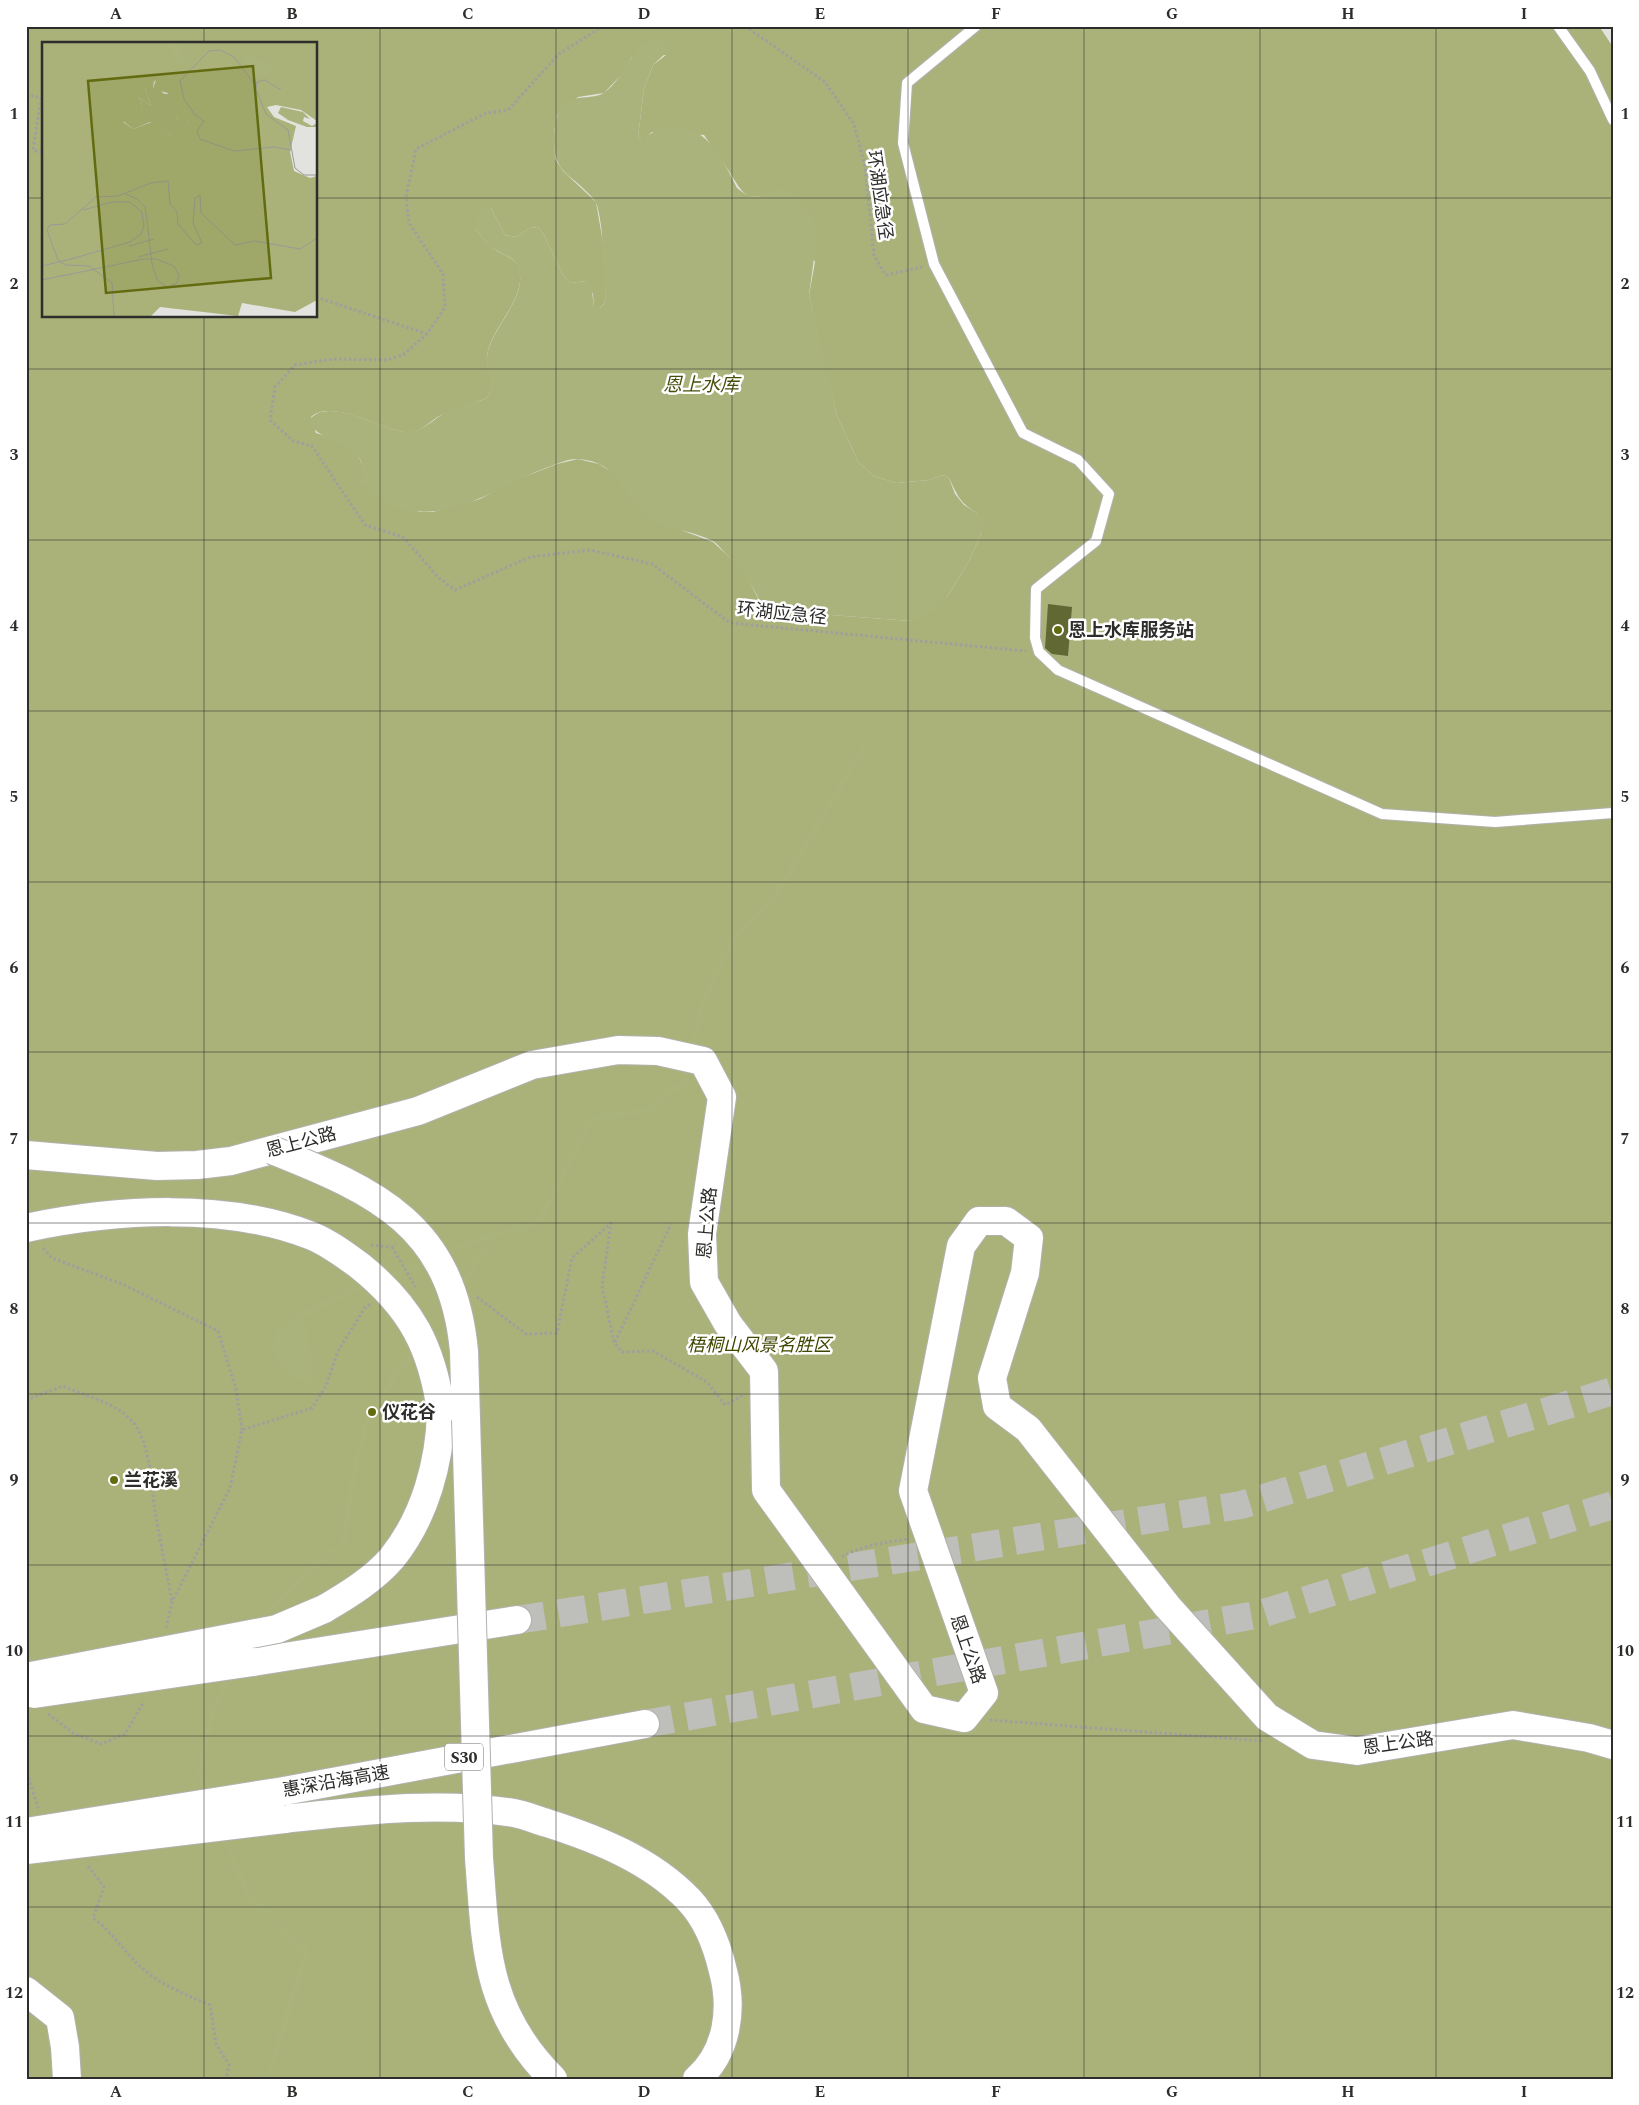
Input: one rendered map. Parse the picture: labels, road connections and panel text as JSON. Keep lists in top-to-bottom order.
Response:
{
  "streets": {
    "main road": ["恩上公路", "S30", "惠深沿海高速"],
    "path": ["环湖应急径"]
  },
  "water": ["恩上水库"],
  "parks": ["梧桐山风景名胜区"],
  "places": ["恩上水库服务站", "仪花谷", "兰花溪"],
  "grid": {
    "columns": [
      "A",
      "B",
      "C",
      "D",
      "E",
      "F",
      "G",
      "H",
      "I"
    ],
    "rows": [
      "1",
      "2",
      "3",
      "4",
      "5",
      "6",
      "7",
      "8",
      "9",
      "10",
      "11",
      "12"
    ]
  }
}
